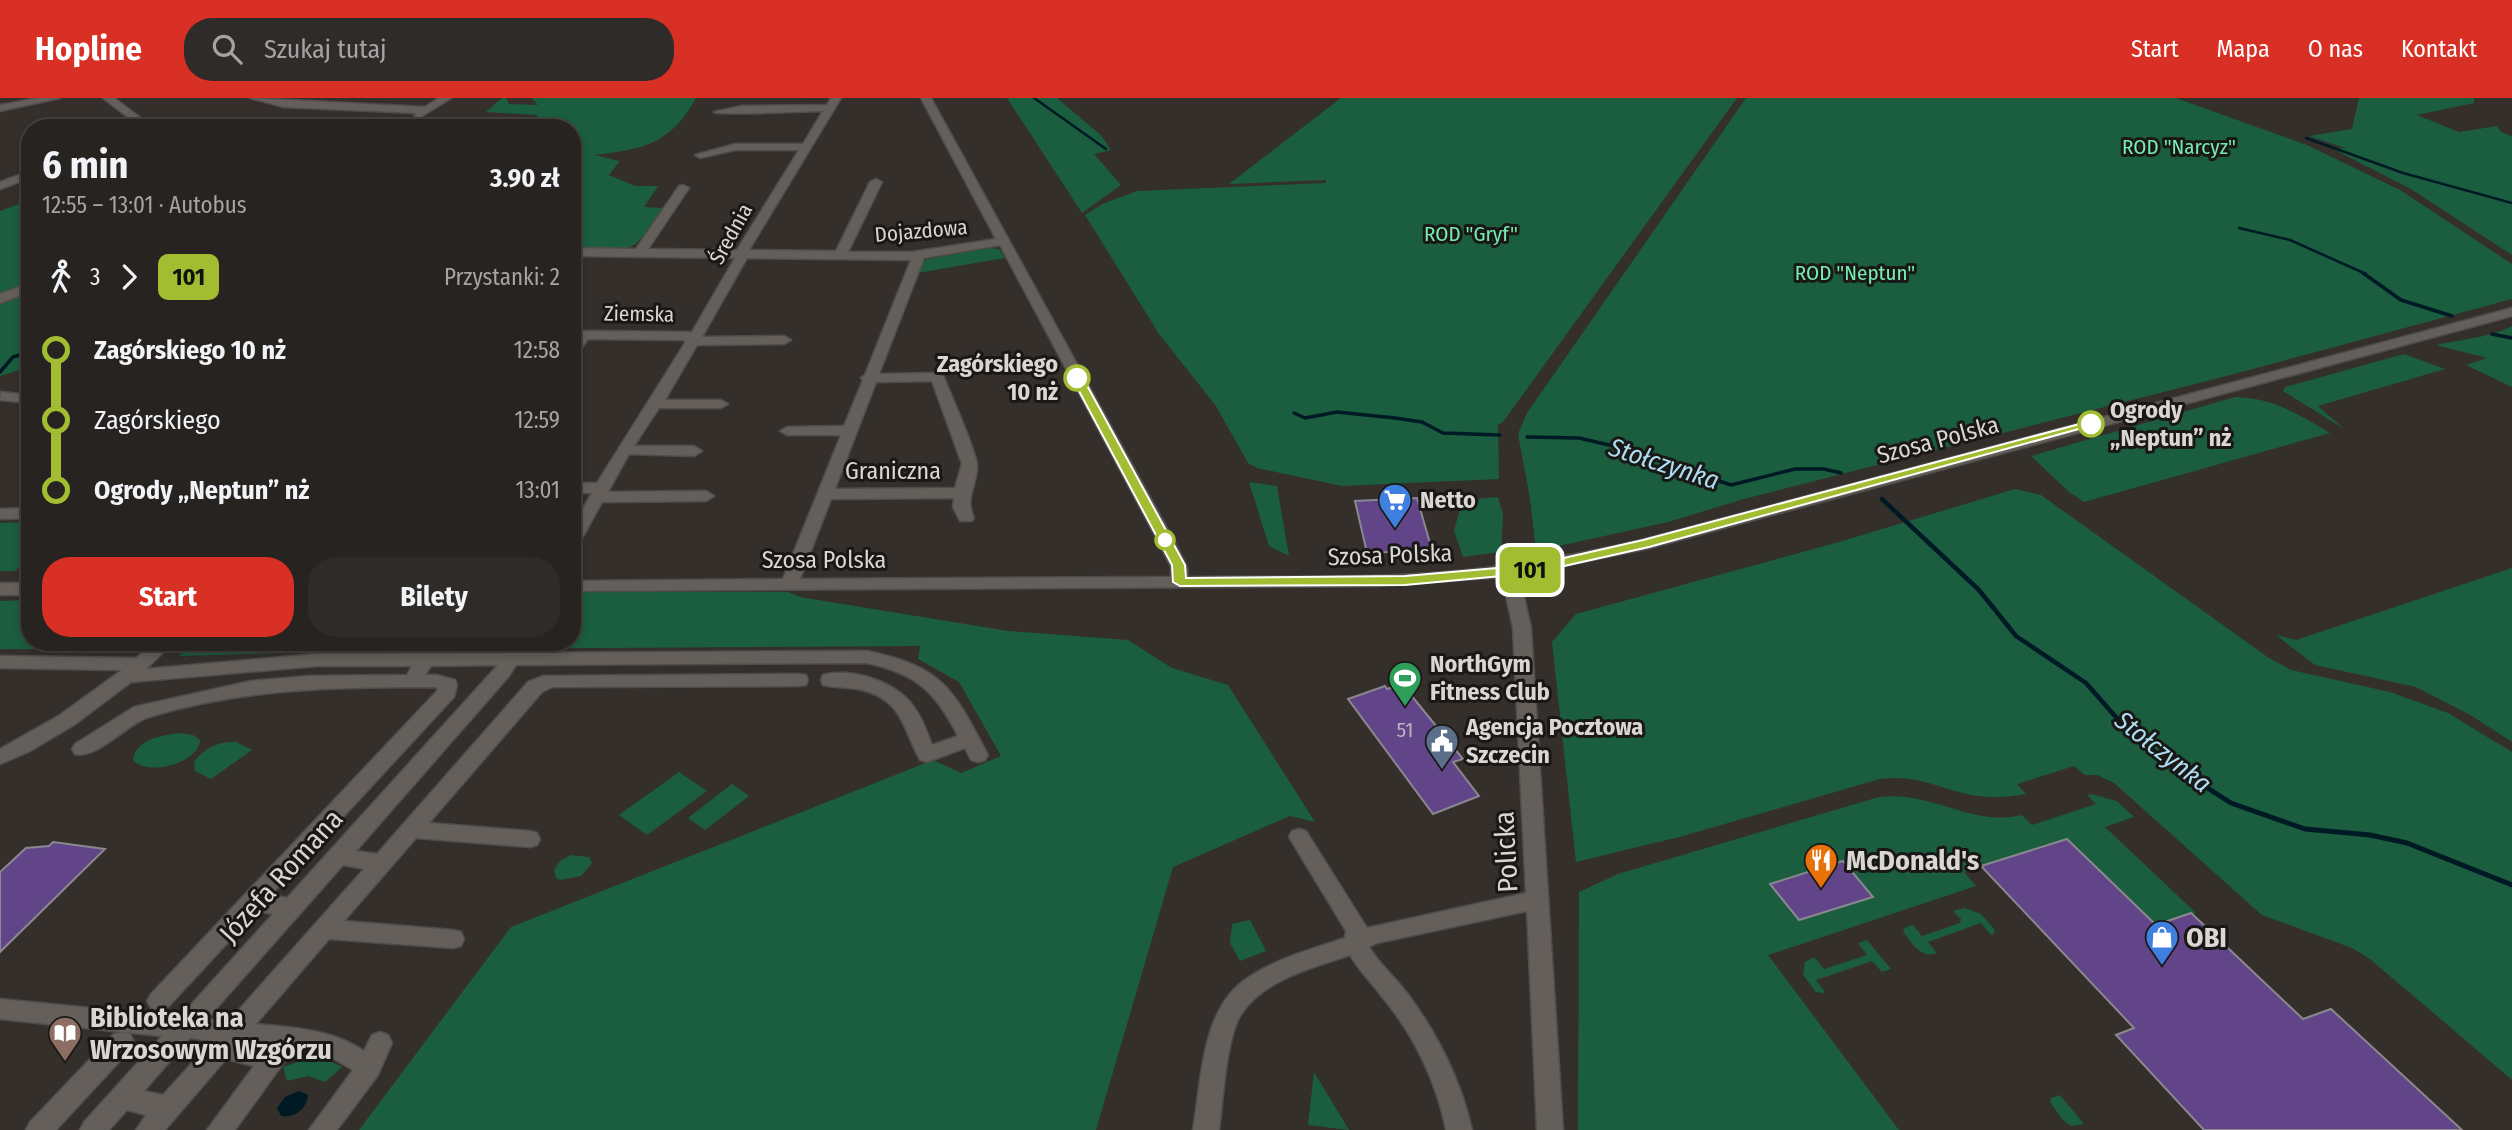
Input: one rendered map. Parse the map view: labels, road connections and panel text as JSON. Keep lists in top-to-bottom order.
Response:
{
  "streets": {
    "street": [
      "Dojazdowa",
      "Średnia",
      "Ziemska",
      "Szosa Polska",
      "Graniczna",
      "Policka",
      "Józefa Romana"
    ]
  },
  "crossings": [
    ["Dojazdowa", "Średnia"],
    ["Dojazdowa", "Graniczna"],
    ["Średnia", "Ziemska"],
    ["Szosa Polska", "Graniczna"],
    ["Szosa Polska", "Policka"]
  ],
  "water": ["Stołczynka"],
  "parks": ["ROD \"Narcyz\"", "ROD \"Gryf\"", "ROD \"Neptun\""],
  "places": {
    "other": ["Zagórskiego 10 nż", "Ogrody „Neptun” nż"],
    "supermarket": ["Netto"],
    "sports": ["NorthGym Fitness Club"],
    "public building": ["Agencja Pocztowa Szczecin"],
    "restaurant": ["McDonald's"],
    "shop": ["OBI"],
    "library": ["Biblioteka na Wrzosowym Wzgórzu"]
  },
  "lines": ["bus line 101"],
  "house_numbers": ["51"],
  "page": {
    "header": "Hopline",
    "search": "Szukaj tutaj",
    "nav": [
      "Start",
      "Mapa",
      "O nas",
      "Kontakt"
    ],
    "on_map": "101",
    "heading": ["6 min", "12:55 – 13:01 · Autobus", "3.90 zł"],
    "legs": ["3", "101", "Przystanki: 2"],
    "list": [
      {
        "name": "Zagórskiego 10 nż",
        "value": "12:58"
      },
      {
        "name": "Zagórskiego",
        "value": "12:59"
      },
      {
        "name": "Ogrody „Neptun” nż",
        "value": "13:01"
      }
    ],
    "buttons": ["Start", "Bilety"]
  }
}
